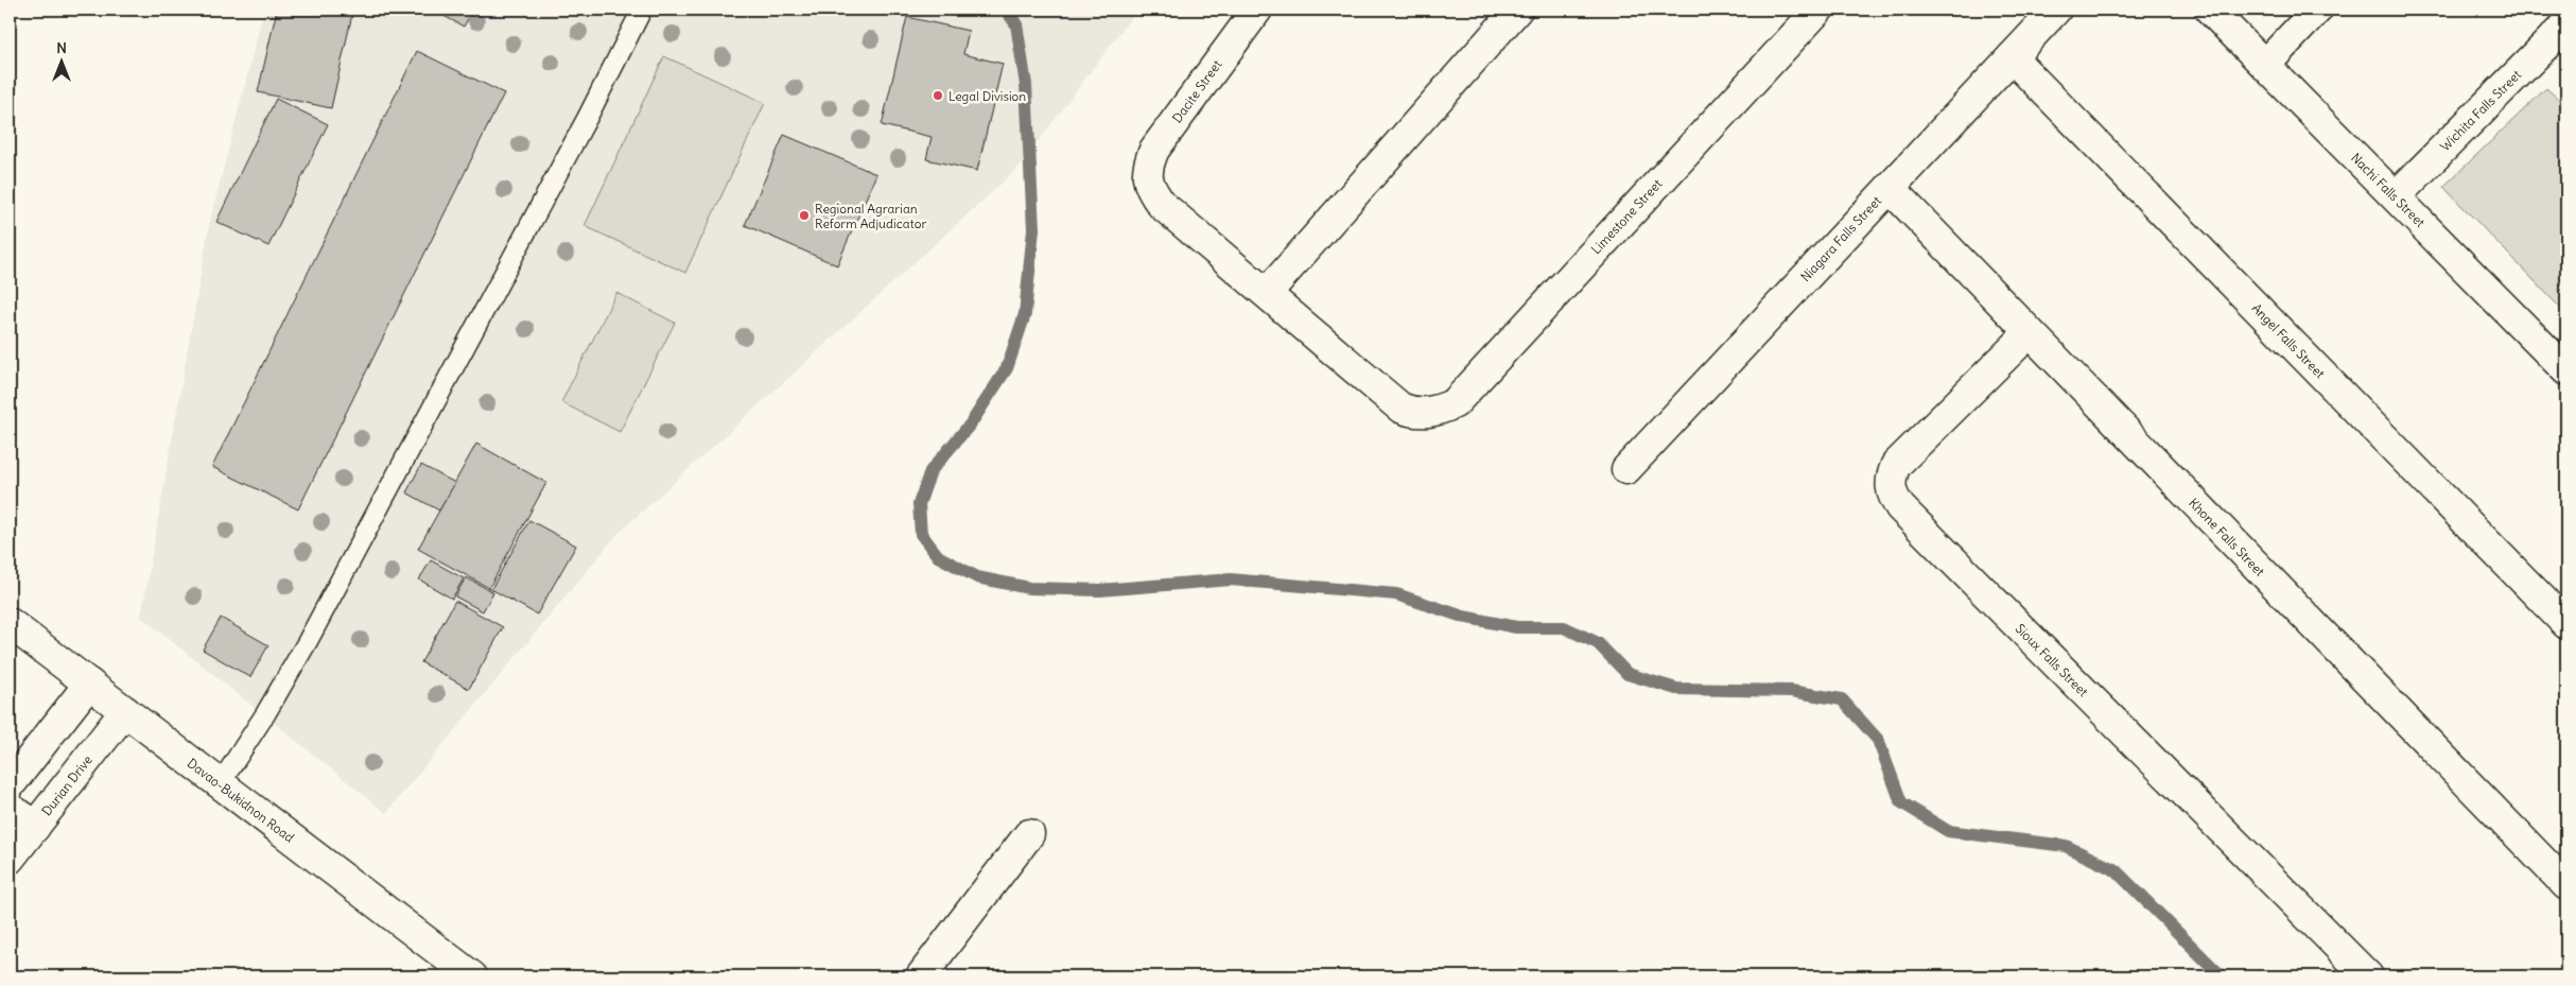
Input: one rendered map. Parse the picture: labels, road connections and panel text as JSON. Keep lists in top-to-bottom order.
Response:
{
  "streets": {
    "main road": [
      "Dacite Street",
      "Wichita Falls Street",
      "Nachi Falls Street",
      "Limestone Street",
      "Niagara Falls Street",
      "Angel Falls Street",
      "Khone Falls Street",
      "Sioux Falls Street",
      "Durian Drive",
      "Davao-Bukidnon Road"
    ]
  },
  "crossings": [
    ["Dacite Street", "Limestone Street"],
    ["Wichita Falls Street", "Nachi Falls Street"],
    ["Niagara Falls Street", "Angel Falls Street"],
    ["Niagara Falls Street", "Khone Falls Street"],
    ["Khone Falls Street", "Sioux Falls Street"],
    ["Durian Drive", "Davao-Bukidnon Road"]
  ],
  "places": ["Legal Division", "Regional Agrarian Reform Adjudicator"],
  "north": "top"
}
